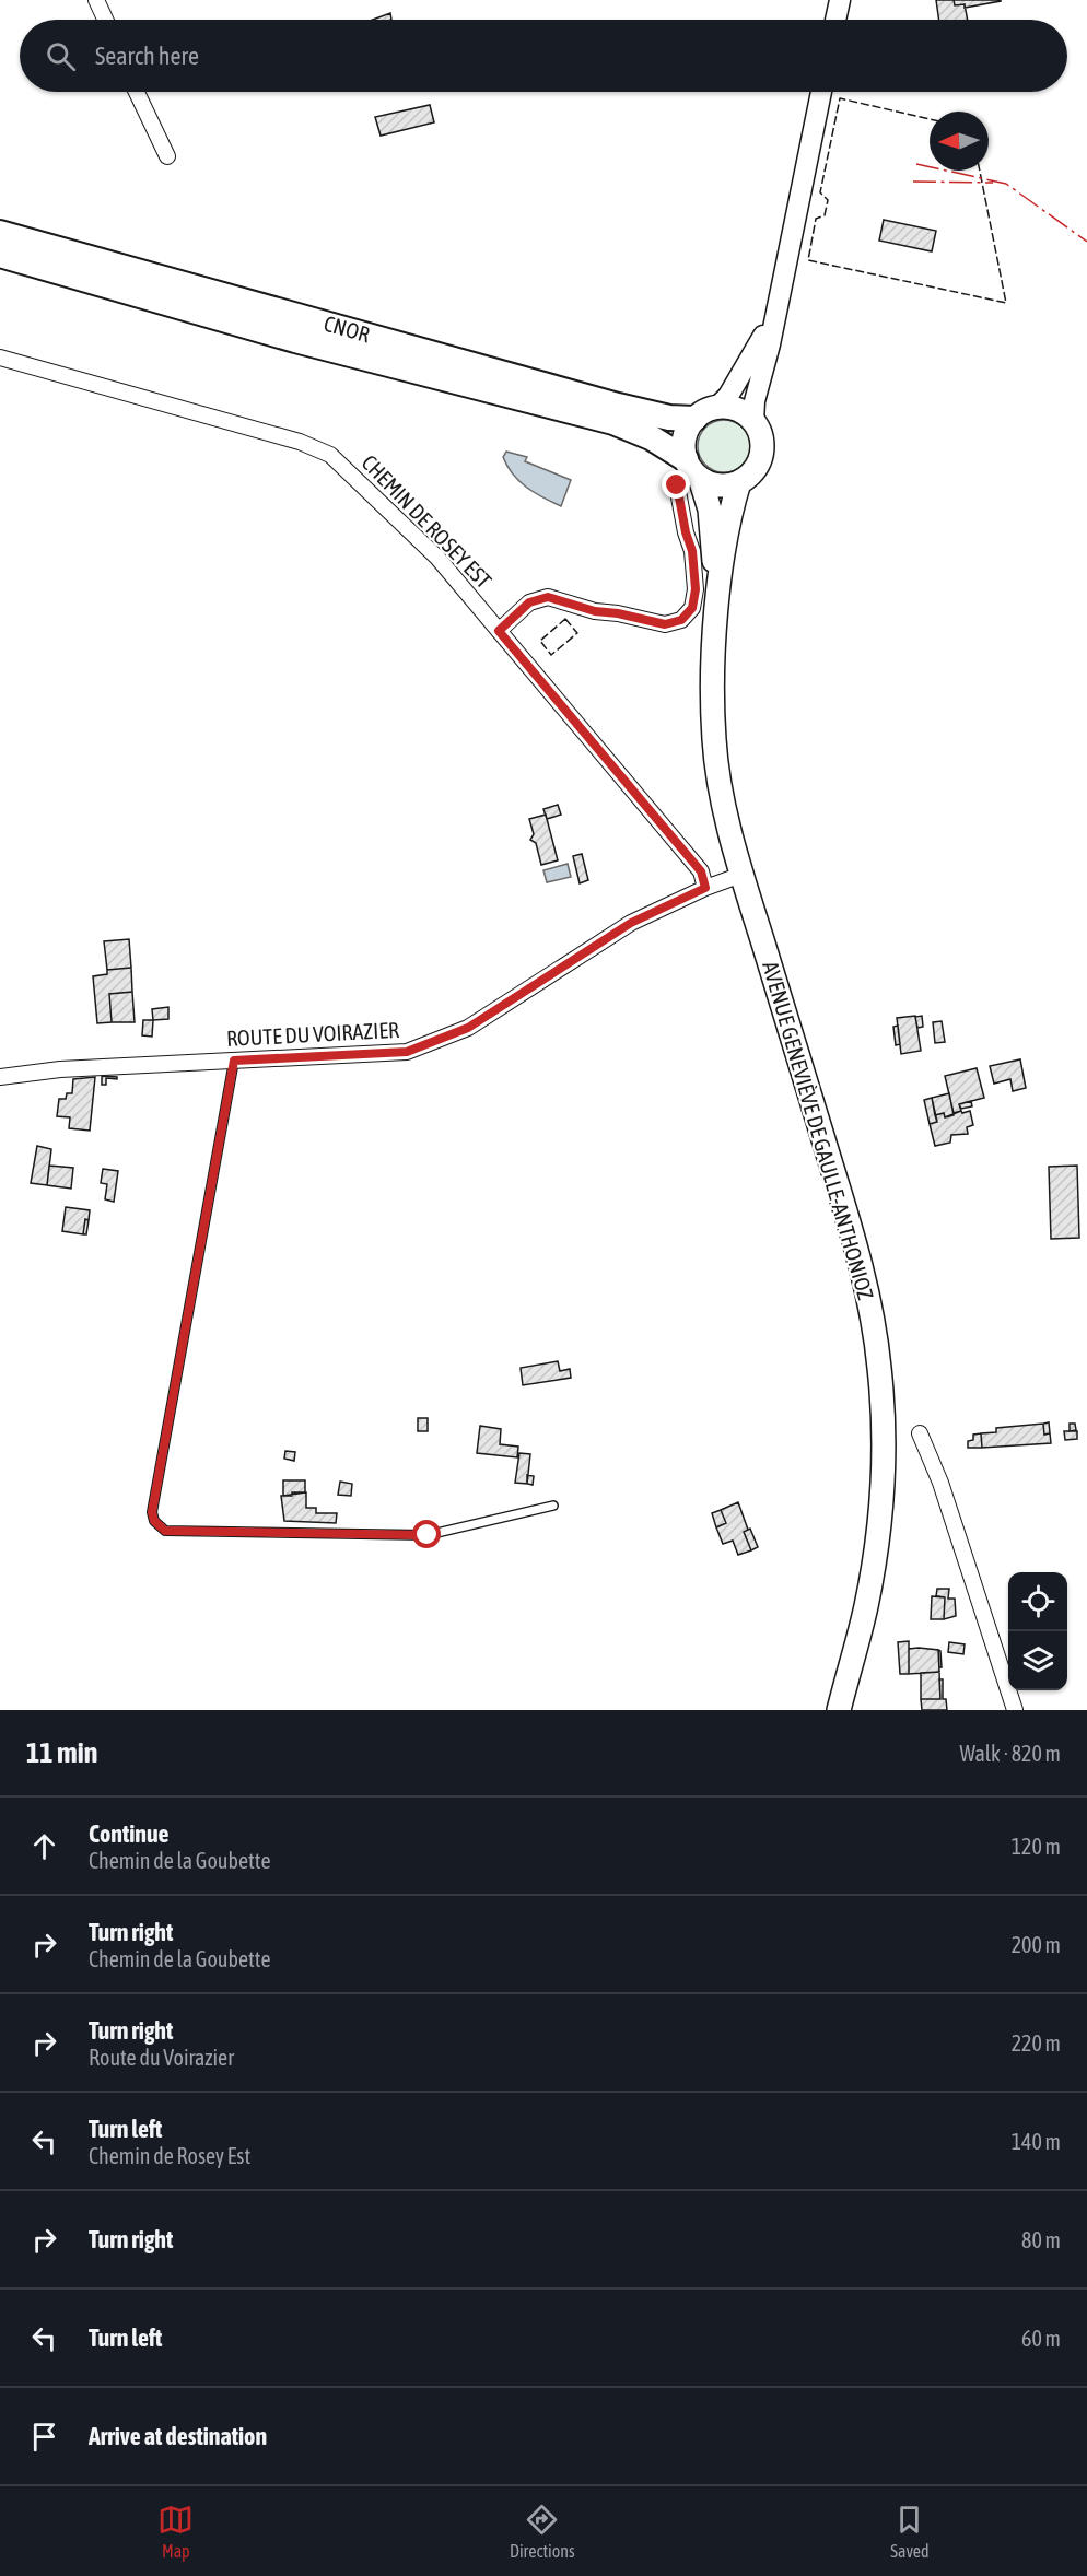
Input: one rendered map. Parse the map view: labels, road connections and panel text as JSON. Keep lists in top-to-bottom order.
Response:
{
  "streets": {
    "highway": ["CNOR"],
    "main road": ["AVENUE GENEVIÈVE DE GAULLE-ANTHONIOZ"],
    "street": ["CHEMIN DE ROSEY EST", "ROUTE DU VOIRAZIER"]
  },
  "crossings": [
    ["CNOR", "AVENUE GENEVIÈVE DE GAULLE-ANTHONIOZ"],
    ["CHEMIN DE ROSEY EST", "ROUTE DU VOIRAZIER"],
    ["ROUTE DU VOIRAZIER", "AVENUE GENEVIÈVE DE GAULLE-ANTHONIOZ"]
  ],
  "north": "left",
  "page": {
    "search": "Search here",
    "heading": ["11 min", "Walk · 820 m"],
    "list": [
      ["Continue", "Chemin de la Goubette", "120 m"],
      ["Turn right", "Chemin de la Goubette", "200 m"],
      ["Turn right", "Route du Voirazier", "220 m"],
      ["Turn left", "Chemin de Rosey Est", "140 m"],
      ["Turn right", "80 m"],
      ["Turn left", "60 m"],
      "Arrive at destination"
    ],
    "nav": ["Map", "Directions", "Saved"]
  }
}
